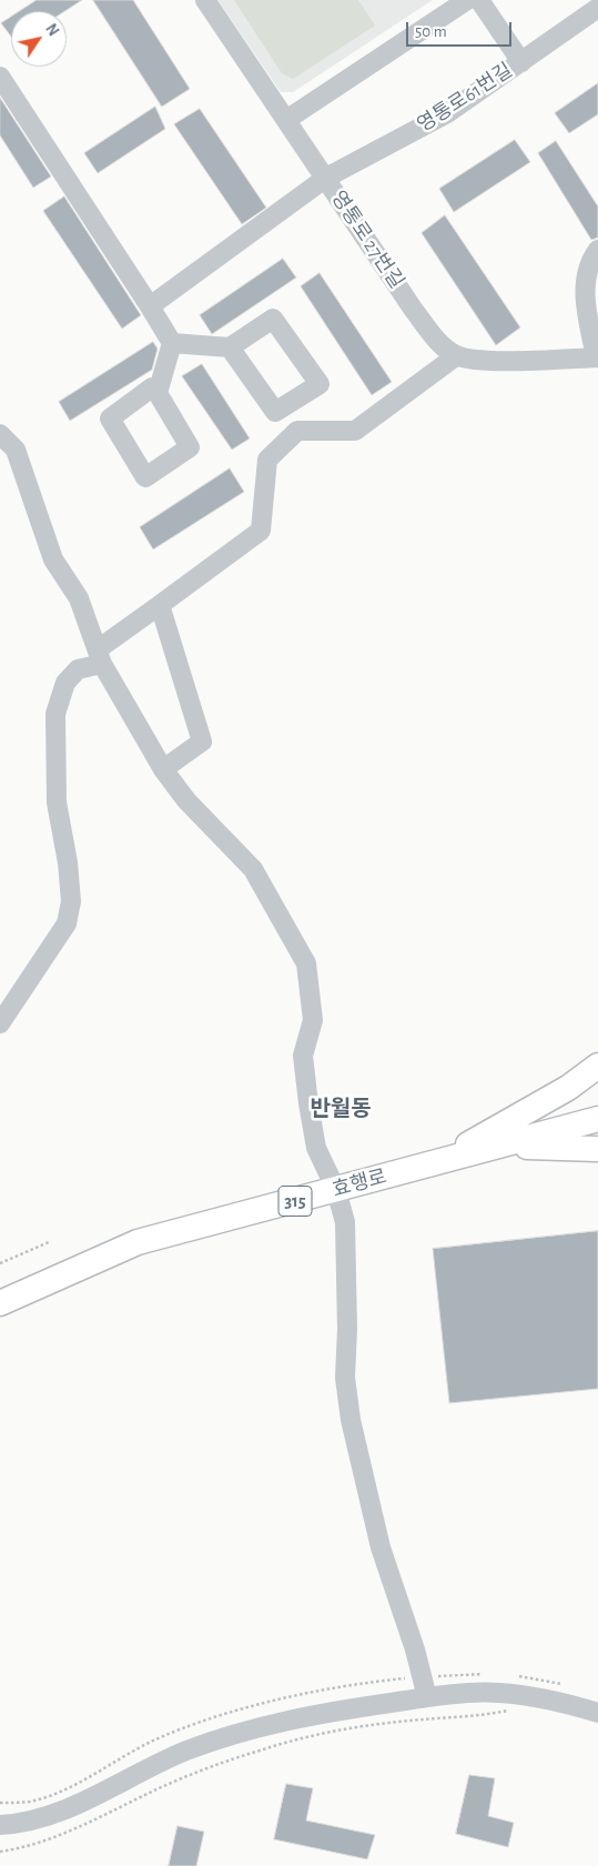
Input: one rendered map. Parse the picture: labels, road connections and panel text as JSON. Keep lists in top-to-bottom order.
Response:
{
  "streets": {
    "main road": ["효행로", "315"],
    "street": ["영통로61번길", "영통로 27번길"]
  },
  "crossings": [
    ["영통로61번길", "영통로 27번길"],
    ["효행로", "315"]
  ],
  "districts": ["반월동"],
  "scale_bar": "50 m",
  "north": "top right"
}
